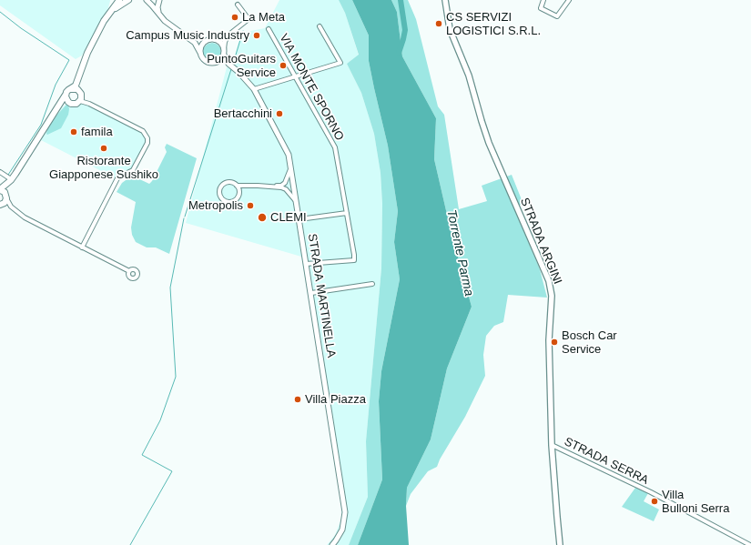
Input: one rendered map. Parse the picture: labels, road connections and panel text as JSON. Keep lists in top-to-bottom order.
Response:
{
  "streets": {
    "main road": ["STRADA ARGINI"],
    "street": ["VIA MONTE SPORNO", "STRADA MARTINELLA", "STRADA SERRA"]
  },
  "crossings": [
    ["VIA MONTE SPORNO", "STRADA MARTINELLA"],
    ["STRADA ARGINI", "STRADA SERRA"]
  ],
  "water": ["Torrente Parma"],
  "places": [
    "La Meta",
    "CS SERVIZI LOGISTICI S.R.L.",
    "Campus Music Industry",
    "PuntoGuitars Service",
    "Bertacchini",
    "famila",
    "Ristorante Giapponese Sushiko",
    "Metropolis",
    "CLEMI",
    "Bosch Car Service",
    "Villa Piazza",
    "Villa Bulloni Serra"
  ]
}
